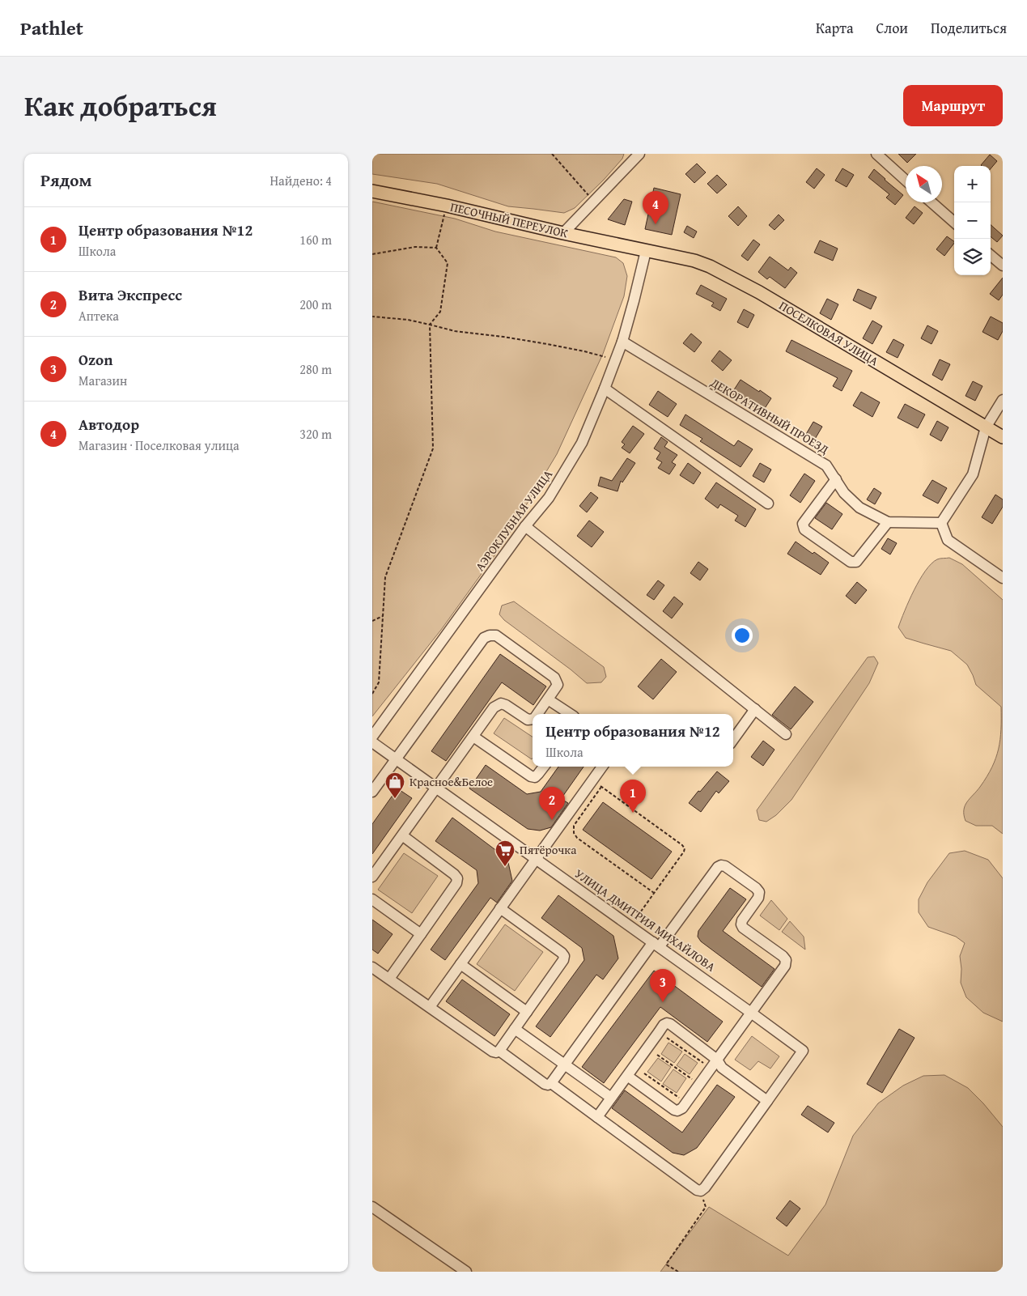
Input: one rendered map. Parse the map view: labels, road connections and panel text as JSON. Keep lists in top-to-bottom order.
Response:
{
  "streets": {
    "main road": ["ПЕСОЧНЫЙ ПЕРЕУЛОК", "ПОСЕЛКОВАЯ УЛИЦА"],
    "street": ["ДЕКОРАТИВНЫЙ ПРОЕЗД", "АЭРОКЛУБНАЯ УЛИЦА", "УЛИЦА ДМИТРИЯ МИХАЙЛОВА"]
  },
  "crossings": [
    ["ПЕСОЧНЫЙ ПЕРЕУЛОК", "ПОСЕЛКОВАЯ УЛИЦА"],
    ["ПЕСОЧНЫЙ ПЕРЕУЛОК", "АЭРОКЛУБНАЯ УЛИЦА"],
    ["ПОСЕЛКОВАЯ УЛИЦА", "АЭРОКЛУБНАЯ УЛИЦА"],
    ["ДЕКОРАТИВНЫЙ ПРОЕЗД", "АЭРОКЛУБНАЯ УЛИЦА"]
  ],
  "places": {
    "shop": ["Красное&Белое"],
    "supermarket": ["Пятёрочка"]
  },
  "north": "top left",
  "page": {
    "header": "Pathlet",
    "nav": ["Карта", "Слои", "Поделиться"],
    "title": "Как добраться",
    "buttons": "Маршрут",
    "heading": ["Рядом", "Найдено: 4"],
    "map_buttons": ["+", "−"],
    "pins": [
      "4",
      "1",
      "2",
      "3"
    ],
    "list": [
      {
        "mark": "1",
        "name": "Центр образования №12",
        "note": "Школа",
        "value": "160 m"
      },
      {
        "mark": "2",
        "name": "Вита Экспресс",
        "note": "Аптека",
        "value": "200 m"
      },
      {
        "mark": "3",
        "name": "Ozon",
        "note": "Магазин",
        "value": "280 m"
      },
      {
        "mark": "4",
        "name": "Автодор",
        "note": "Магазин · Поселковая улица",
        "value": "320 m"
      }
    ],
    "popup": ["Центр образования №12", "Школа"]
  }
}
